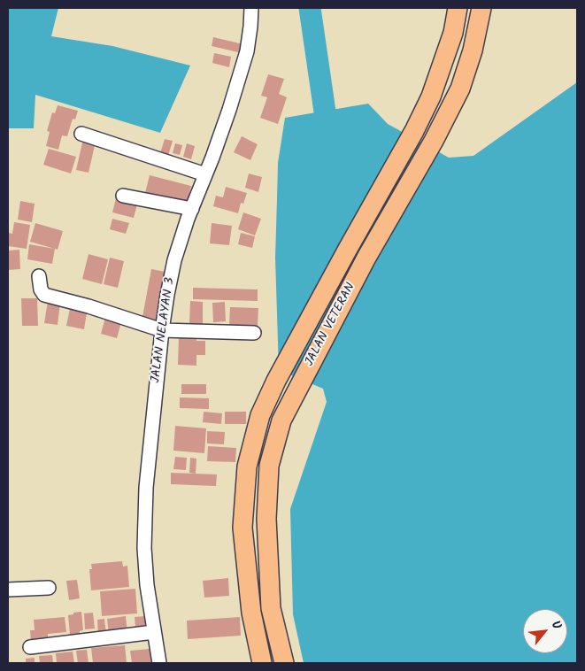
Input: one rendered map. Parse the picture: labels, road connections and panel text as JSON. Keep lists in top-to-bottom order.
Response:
{
  "streets": {
    "highway": ["JALAN VETERAN"],
    "street": ["JALAN NELAYAN 3"]
  },
  "north": "top right"
}
